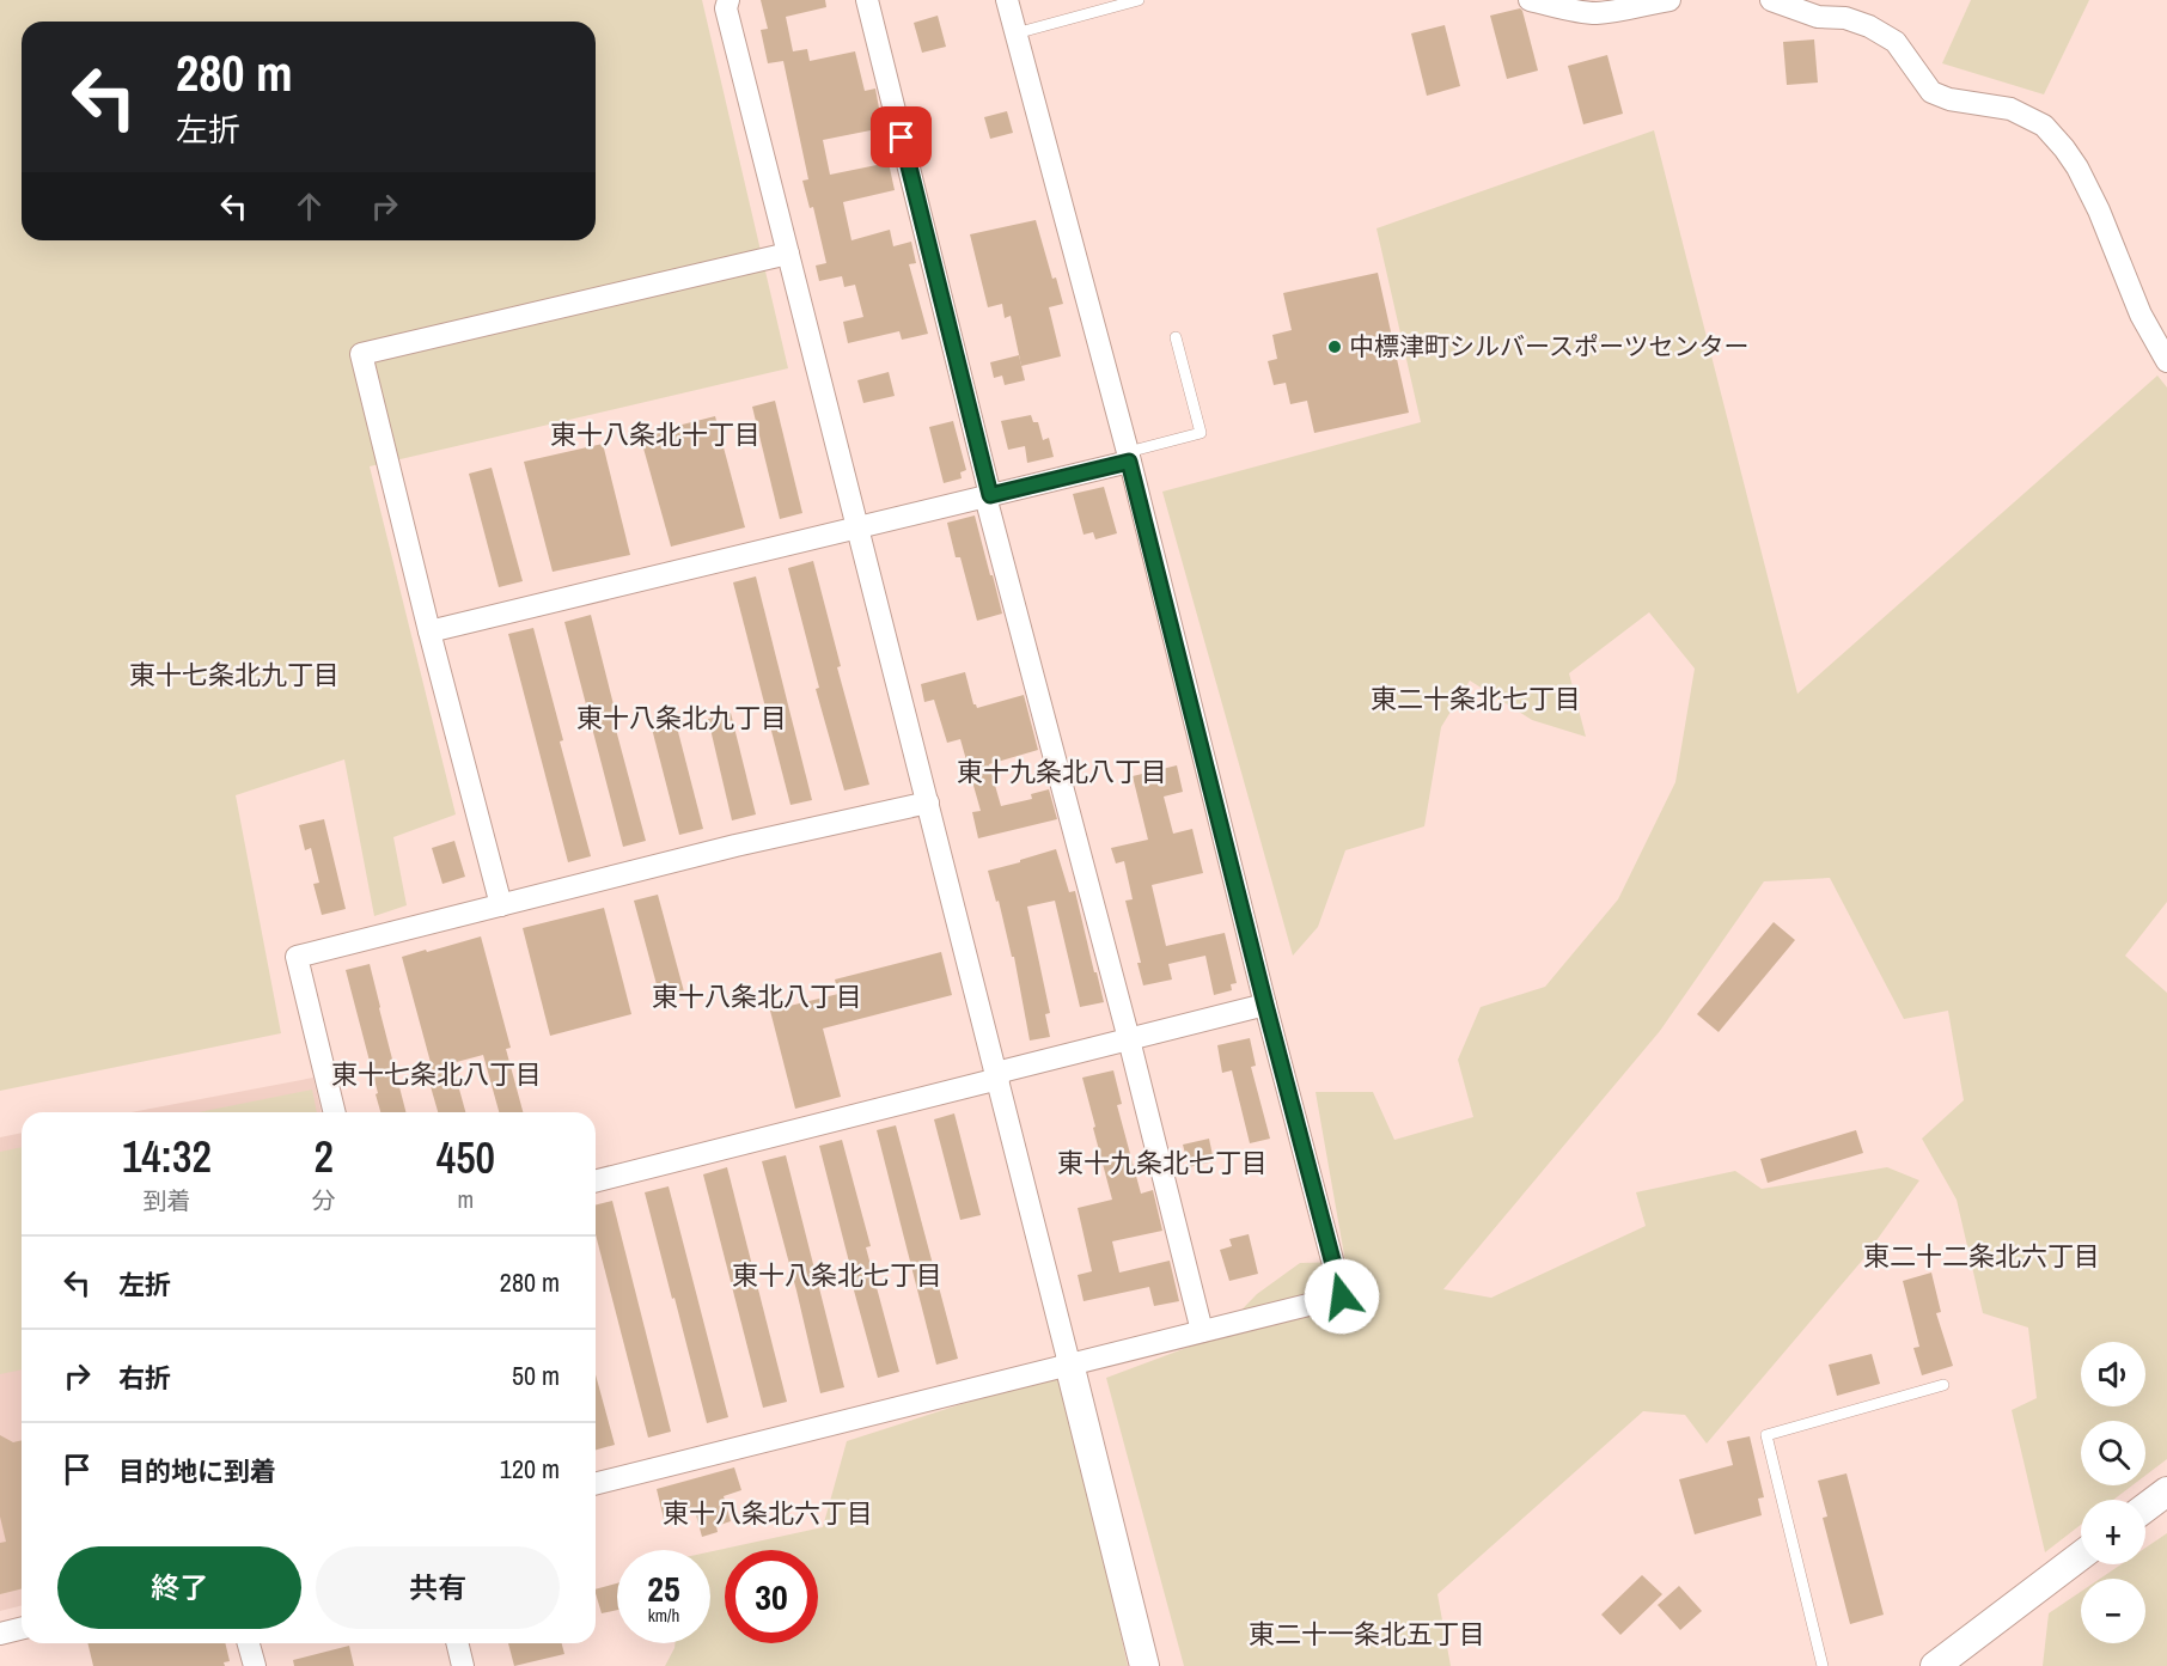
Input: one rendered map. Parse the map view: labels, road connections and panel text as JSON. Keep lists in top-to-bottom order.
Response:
{
  "districts": [
    "東十八条北十丁目",
    "東十七条北九丁目",
    "東二十条北七丁目",
    "東十八条北九丁目",
    "東十九条北八丁目",
    "東十八条北八丁目",
    "東十七条北八丁目",
    "東十九条北七丁目",
    "東二十二条北六丁目",
    "東十八条北七丁目",
    "東十八条北六丁目",
    "東二十一条北五丁目"
  ],
  "places": ["中標津町シルバースポーツセンター"],
  "page": {
    "turn": ["280 m", "左折"],
    "eta": [
      "14:32",
      "到着",
      "2",
      "分",
      "450",
      "m"
    ],
    "list": [
      {
        "name": "左折",
        "value": "280 m"
      },
      {
        "name": "右折",
        "value": "50 m"
      },
      {
        "name": "目的地に到着",
        "value": "120 m"
      }
    ],
    "map_buttons": ["+", "−"],
    "buttons": ["終了", "共有"],
    "speed": "25 km/h",
    "limit": "30"
  }
}
